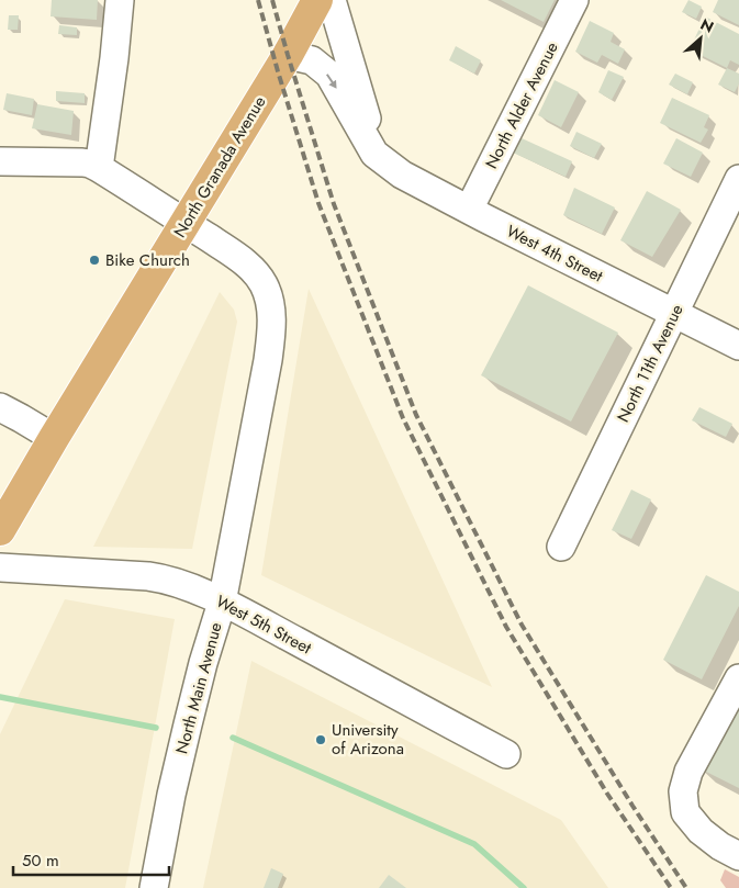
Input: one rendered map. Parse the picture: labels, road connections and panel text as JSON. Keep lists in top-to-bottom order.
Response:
{
  "streets": {
    "main road": ["North Granada Avenue"],
    "street": [
      "North Alder Avenue",
      "West 4th Street",
      "North 11th Avenue",
      "West 5th Street",
      "North Main Avenue"
    ]
  },
  "crossings": [
    ["North Alder Avenue", "West 4th Street"],
    ["North Granada Avenue", "West 4th Street"],
    ["North Granada Avenue", "North Main Avenue"],
    ["West 4th Street", "North 11th Avenue"],
    ["West 5th Street", "North Main Avenue"]
  ],
  "places": ["Bike Church", "University of Arizona"],
  "scale_bar": "50 m",
  "north": "top right"
}
